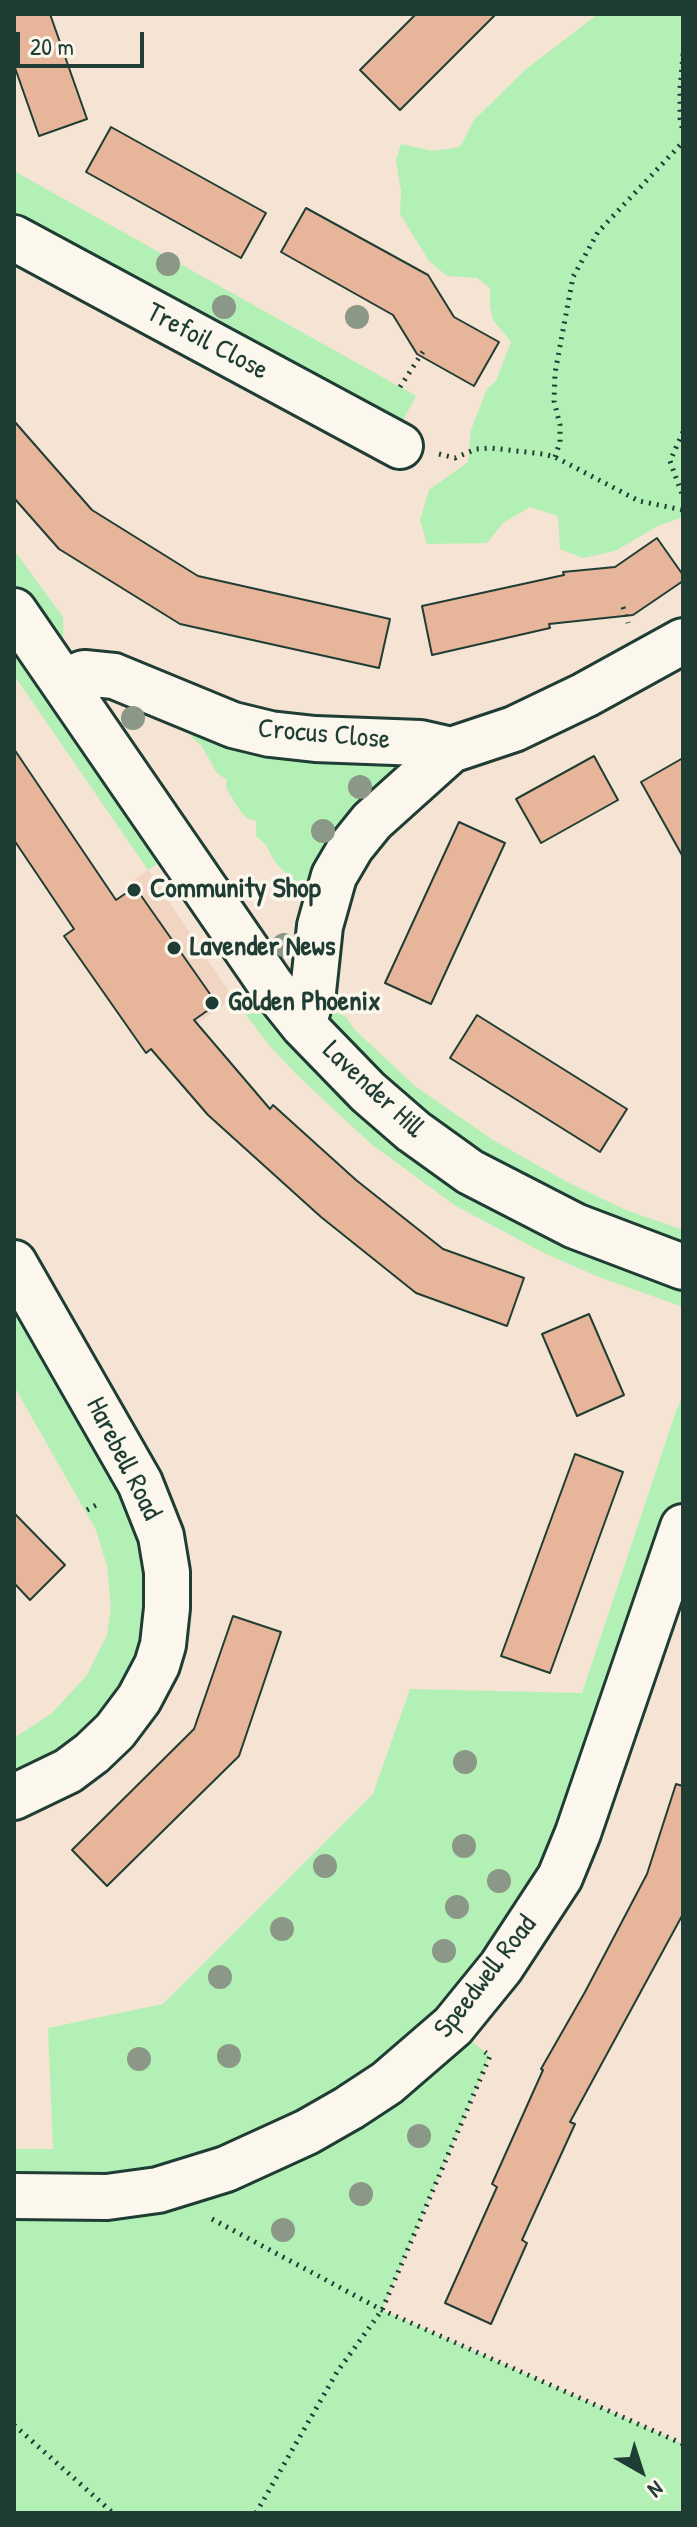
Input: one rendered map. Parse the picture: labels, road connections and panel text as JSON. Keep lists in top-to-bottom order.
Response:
{
  "streets": {
    "street": [
      "Trefoil Close",
      "Crocus Close",
      "Lavender Hill",
      "Harebell Road",
      "Speedwell Road"
    ]
  },
  "crossings": [
    ["Crocus Close", "Lavender Hill"]
  ],
  "places": ["Community Shop", "Lavender News", "Golden Phoenix"],
  "scale_bar": "20 m",
  "north": "bottom right"
}
